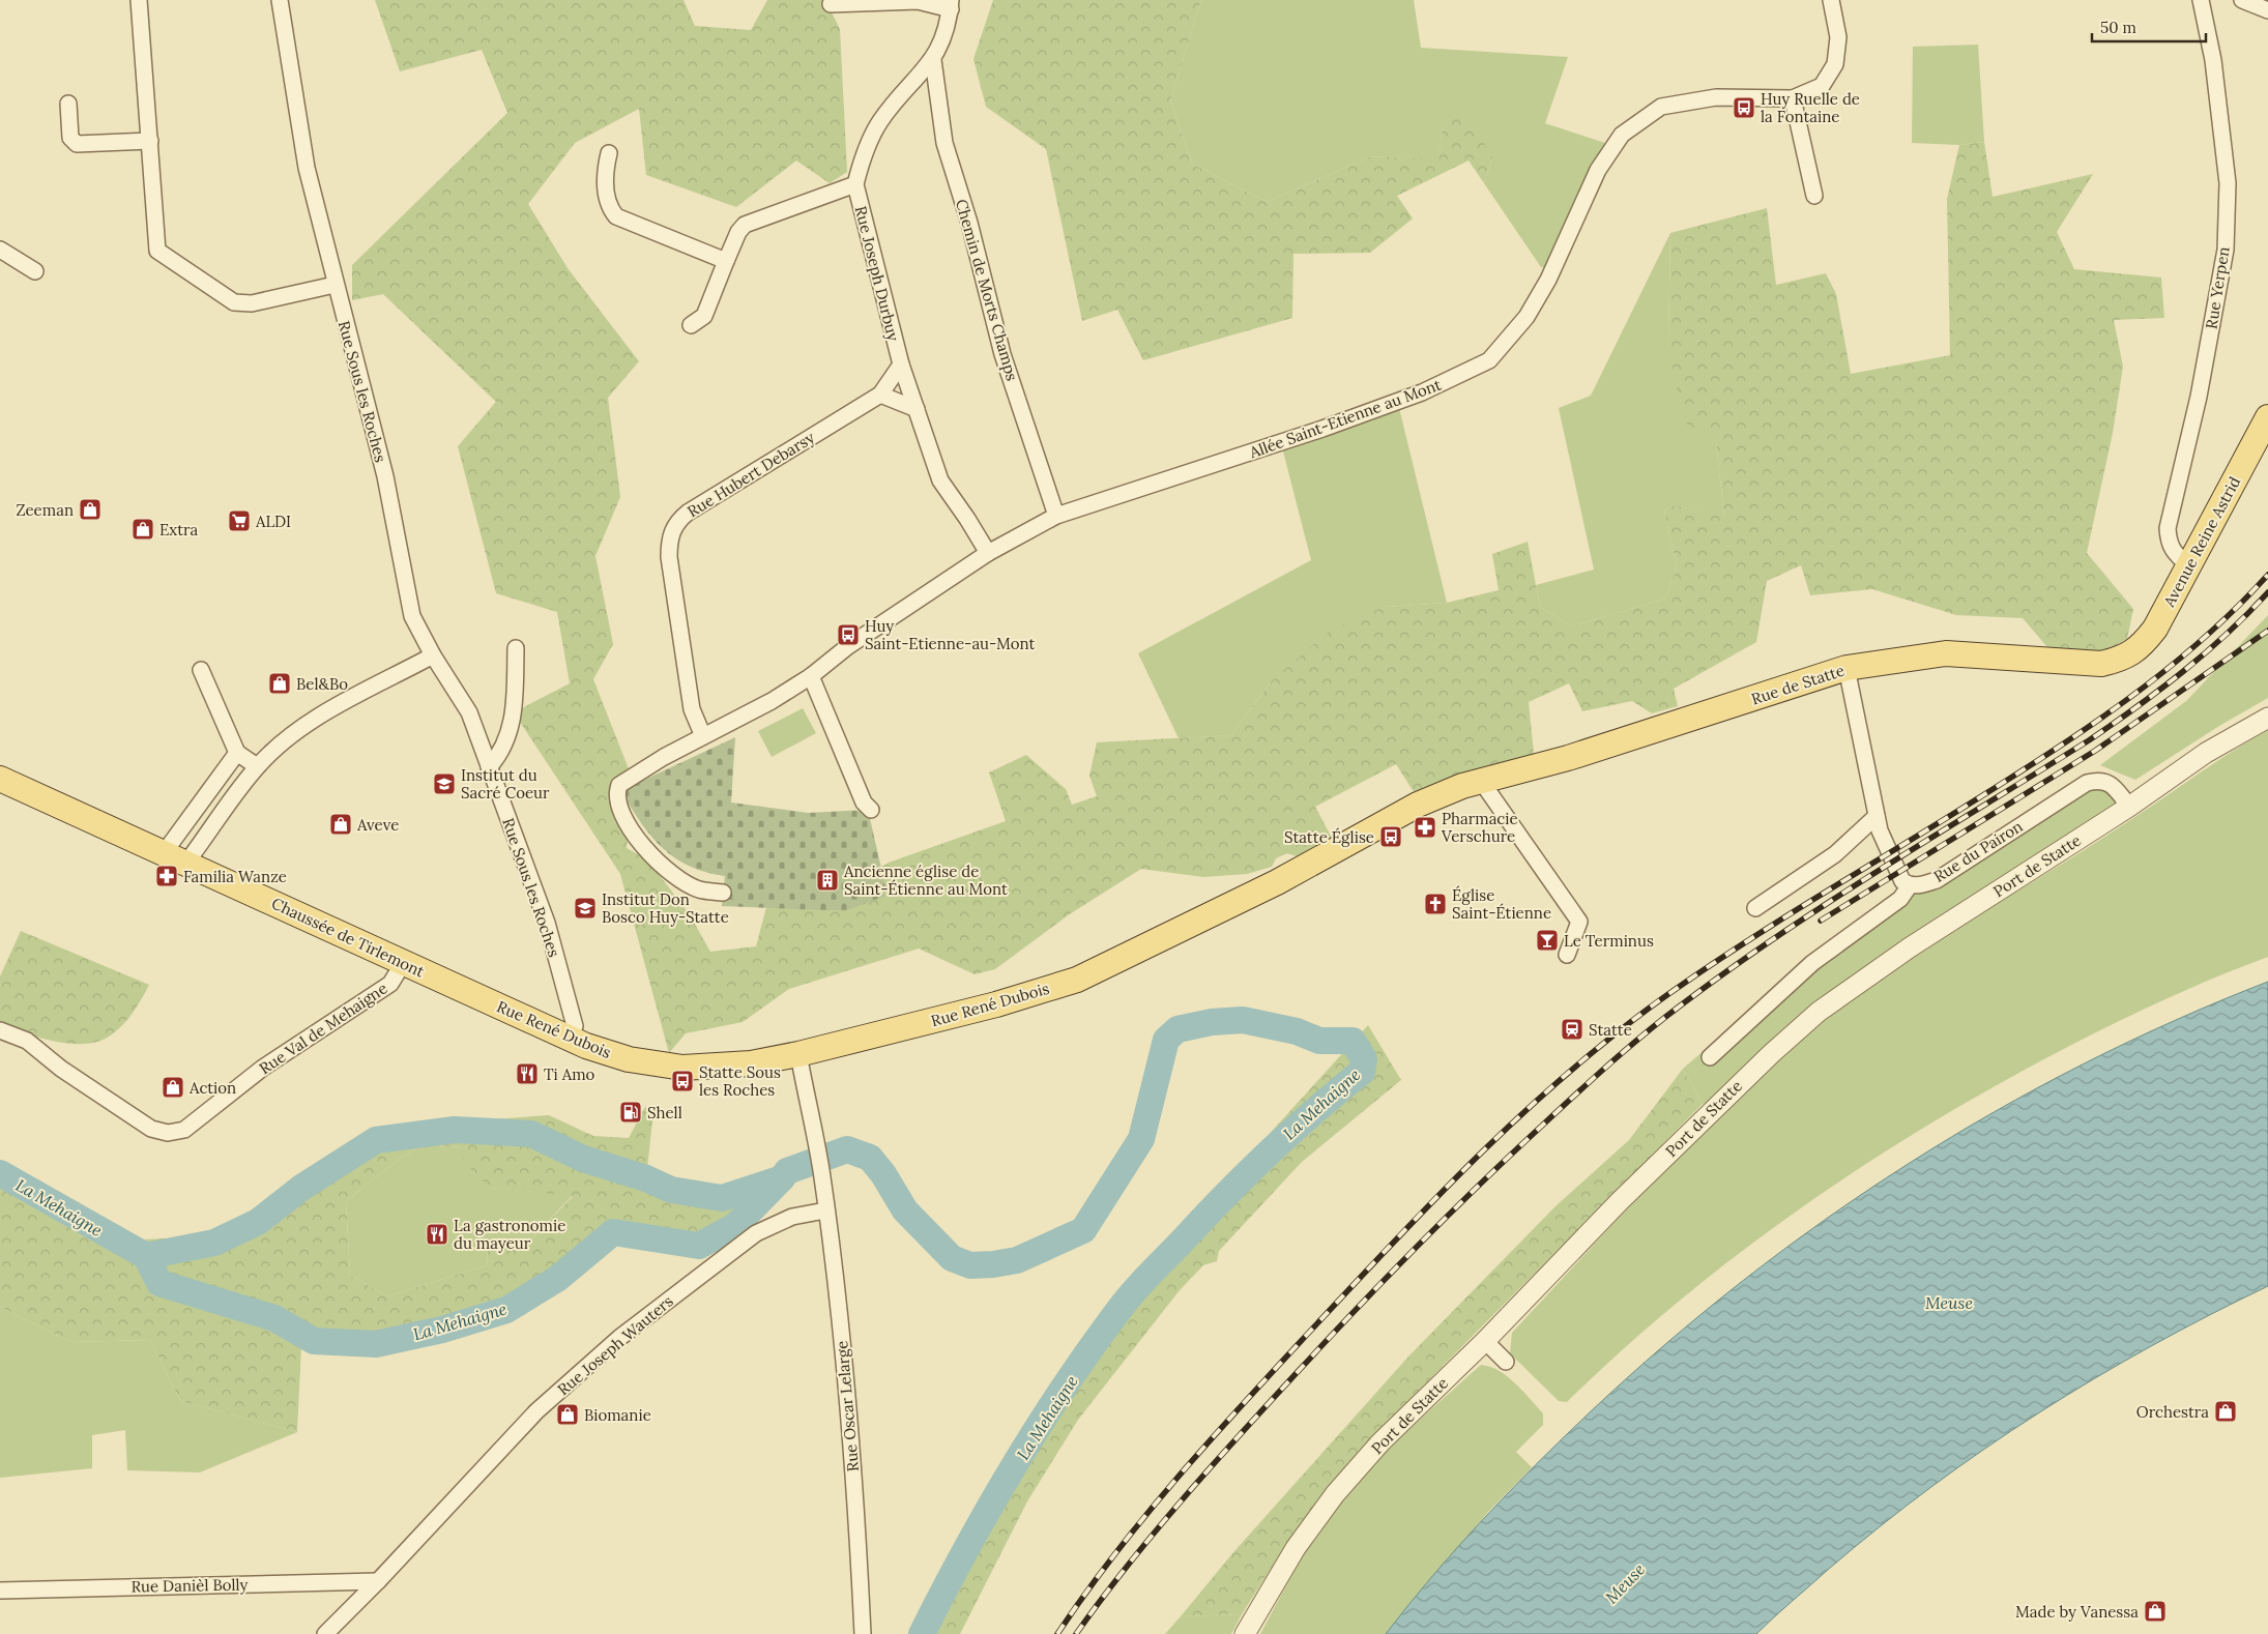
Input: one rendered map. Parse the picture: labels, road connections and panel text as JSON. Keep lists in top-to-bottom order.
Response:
{
  "streets": {
    "main road": [
      "Avenue Reine Astrid",
      "Rue de Statte",
      "Chaussée de Tirlemont",
      "Rue René Dubois"
    ],
    "street": [
      "Rue Joseph Durbuy",
      "Rue Yerpen",
      "Chemin de Morts Champs",
      "Rue Sous les Roches",
      "Allée Saint-Etienne au Mont",
      "Rue Hubert Debarsy",
      "Rue du Pairon",
      "Port de Statte",
      "Rue Val de Mehaigne",
      "Rue Joseph Wauters",
      "Rue Oscar Lelarge",
      "Rue Danièl Bolly"
    ]
  },
  "crossings": [
    ["Rue Joseph Durbuy", "Chemin de Morts Champs"],
    ["Rue Joseph Durbuy", "Allée Saint-Etienne au Mont"],
    ["Rue Joseph Durbuy", "Rue Hubert Debarsy"],
    ["Rue Yerpen", "Avenue Reine Astrid"],
    ["Chemin de Morts Champs", "Allée Saint-Etienne au Mont"],
    ["Rue Sous les Roches", "Rue René Dubois"],
    ["Allée Saint-Etienne au Mont", "Rue Hubert Debarsy"],
    ["Avenue Reine Astrid", "Rue de Statte"],
    ["Rue de Statte", "Rue René Dubois"],
    ["Rue du Pairon", "Port de Statte"],
    ["Chaussée de Tirlemont", "Rue René Dubois"],
    ["Chaussée de Tirlemont", "Rue Val de Mehaigne"],
    ["Rue René Dubois", "Rue Oscar Lelarge"],
    ["Rue Joseph Wauters", "Rue Oscar Lelarge"],
    ["Rue Joseph Wauters", "Rue Danièl Bolly"]
  ],
  "water": ["La Mehaigne", "Meuse"],
  "places": {
    "bus stop": [
      "Huy Ruelle de la Fontaine",
      "Huy Saint-Etienne-au-Mont",
      "Statte Église",
      "Statte Sous les Roches"
    ],
    "shop": [
      "Zeeman",
      "Extra",
      "Bel&Bo",
      "Aveve",
      "Action",
      "Orchestra",
      "Biomanie",
      "Made by Vanessa"
    ],
    "supermarket": ["ALDI"],
    "school or university": ["Institut du Sacré Coeur", "Institut Don Bosco Huy-Statte"],
    "pharmacy": ["Pharmacie Verschure", "Familia Wanze"],
    "building": ["Ancienne église de Saint-Étienne au Mont"],
    "church": ["Église Saint-Étienne"],
    "bar": ["Le Terminus"],
    "station": ["Statte"],
    "restaurant": ["Ti Amo", "La gastronomie du mayeur"],
    "fuel station": ["Shell"]
  },
  "scale_bar": "50 m"
}
